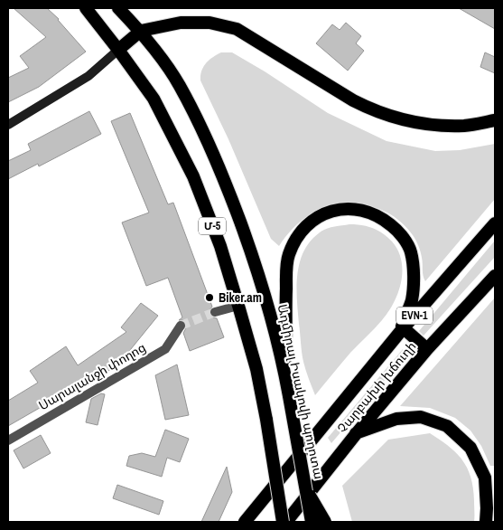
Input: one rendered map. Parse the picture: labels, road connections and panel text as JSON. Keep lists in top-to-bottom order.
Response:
{
  "streets": {
    "highway": [
      "Մ-5",
      "EVN-1",
      "Չարբախի խճուղի",
      "Ադմիրալ Իսակովի պողոտա"
    ],
    "street": ["Սարալանջի փողոց"]
  },
  "crossings": [
    ["Մ-5", "Չարբախի խճուղի"]
  ],
  "places": ["Biker.am"]
}
